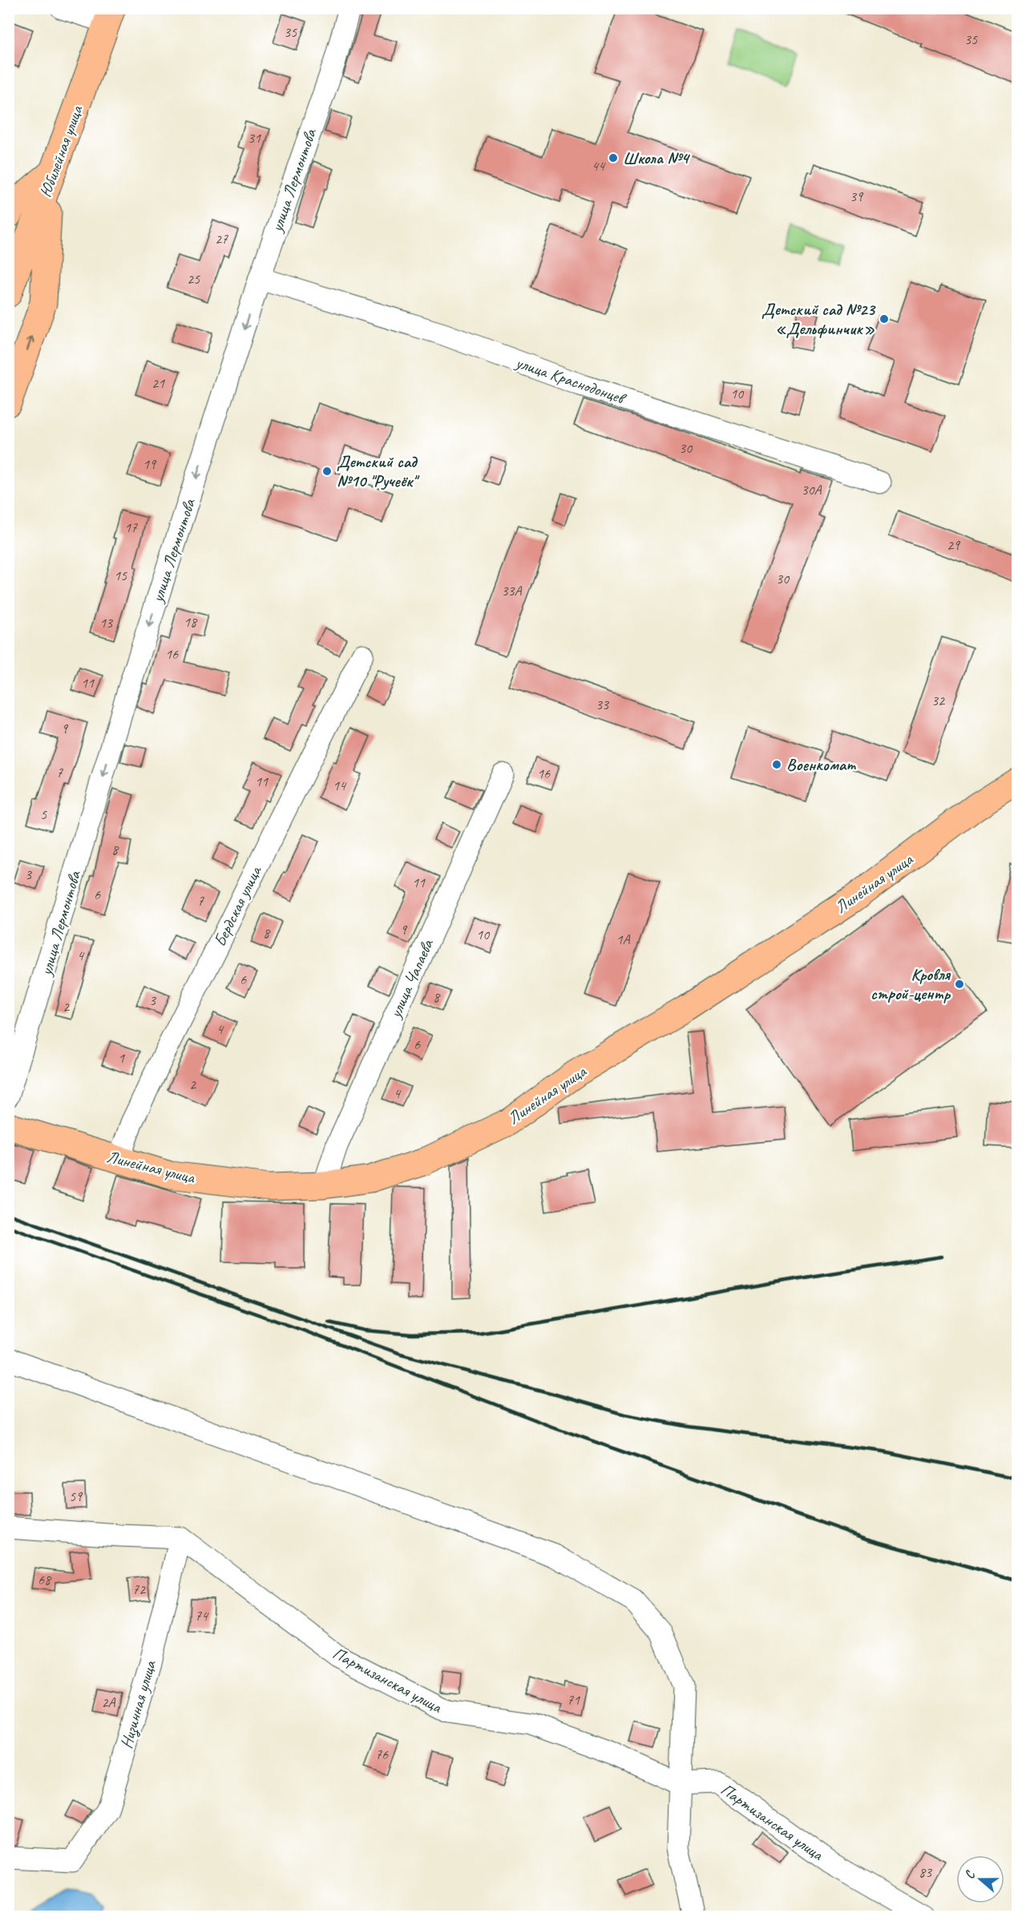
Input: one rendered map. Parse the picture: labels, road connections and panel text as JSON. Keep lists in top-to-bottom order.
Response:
{
  "streets": {
    "main road": ["Юбилейная улица", "Линейная улица"],
    "street": [
      "улица Лермонтова",
      "улица Краснодонцев",
      "Бердская улица",
      "улица Чапаева",
      "Партизанская улица",
      "Низинная улица"
    ]
  },
  "crossings": [
    ["улица Лермонтова", "улица Краснодонцев"],
    ["Линейная улица", "Бердская улица"],
    ["Линейная улица", "улица Чапаева"],
    ["Партизанская улица", "Низинная улица"]
  ],
  "one_way": ["улица Лермонтова"],
  "places": [
    "Школа №4",
    "Детский сад №23 «Дельфинчик»",
    "Детский сад №10 \"Ручеёк\"",
    "Военкомат",
    "Кровля строй-центр"
  ],
  "house_numbers": [
    "35",
    "35",
    "31",
    "44",
    "39",
    "27",
    "25",
    "21",
    "10",
    "30",
    "19",
    "30А",
    "17",
    "29",
    "15",
    "30",
    "33А",
    "18",
    "13",
    "16",
    "11",
    "32",
    "33",
    "9",
    "7",
    "16",
    "11",
    "14",
    "5",
    "8",
    "3",
    "11",
    "6",
    "7",
    "9",
    "8",
    "10",
    "1А",
    "4",
    "6",
    "8",
    "3",
    "2",
    "4",
    "6",
    "1",
    "2",
    "4",
    "59",
    "68",
    "72",
    "74",
    "71",
    "2А",
    "76",
    "83"
  ],
  "north": "left"
}
